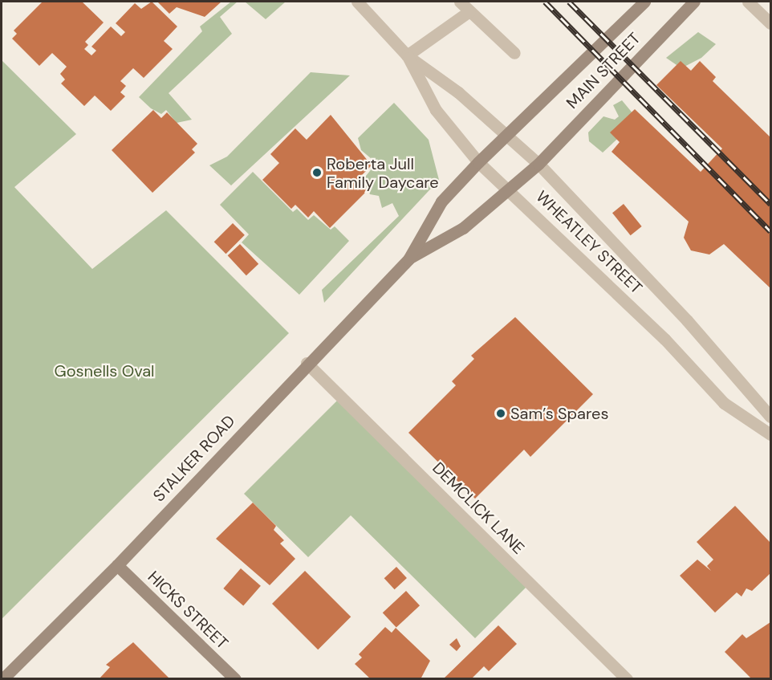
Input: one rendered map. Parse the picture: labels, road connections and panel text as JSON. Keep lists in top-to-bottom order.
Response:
{
  "streets": {
    "main road": ["MAIN STREET", "STALKER ROAD", "HICKS STREET"],
    "street": ["WHEATLEY STREET", "DEMCLICK LANE"]
  },
  "crossings": [
    ["MAIN STREET", "WHEATLEY STREET"],
    ["MAIN STREET", "STALKER ROAD"],
    ["WHEATLEY STREET", "STALKER ROAD"],
    ["STALKER ROAD", "DEMCLICK LANE"],
    ["STALKER ROAD", "HICKS STREET"]
  ],
  "parks": ["Gosnells Oval"],
  "places": ["Roberta Jull Family Daycare", "Sam’s Spares"]
}
